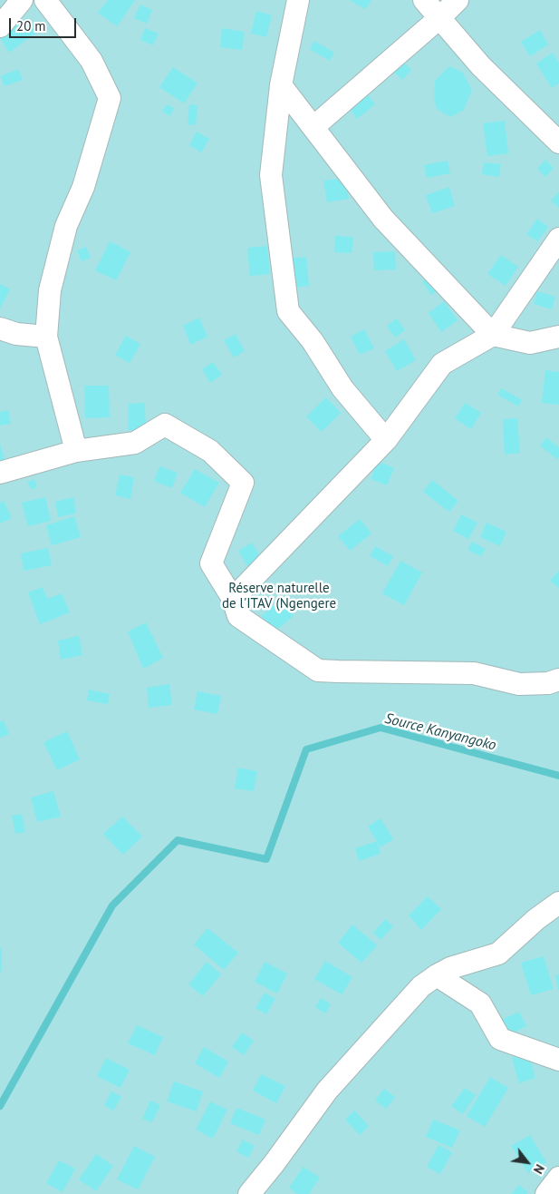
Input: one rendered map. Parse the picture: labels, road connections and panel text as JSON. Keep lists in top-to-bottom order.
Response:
{
  "water": ["Source Kanyangoko"],
  "parks": ["Réserve naturelle de l'ITAV (Ngengere"],
  "scale_bar": "20 m",
  "north": "bottom right"
}
